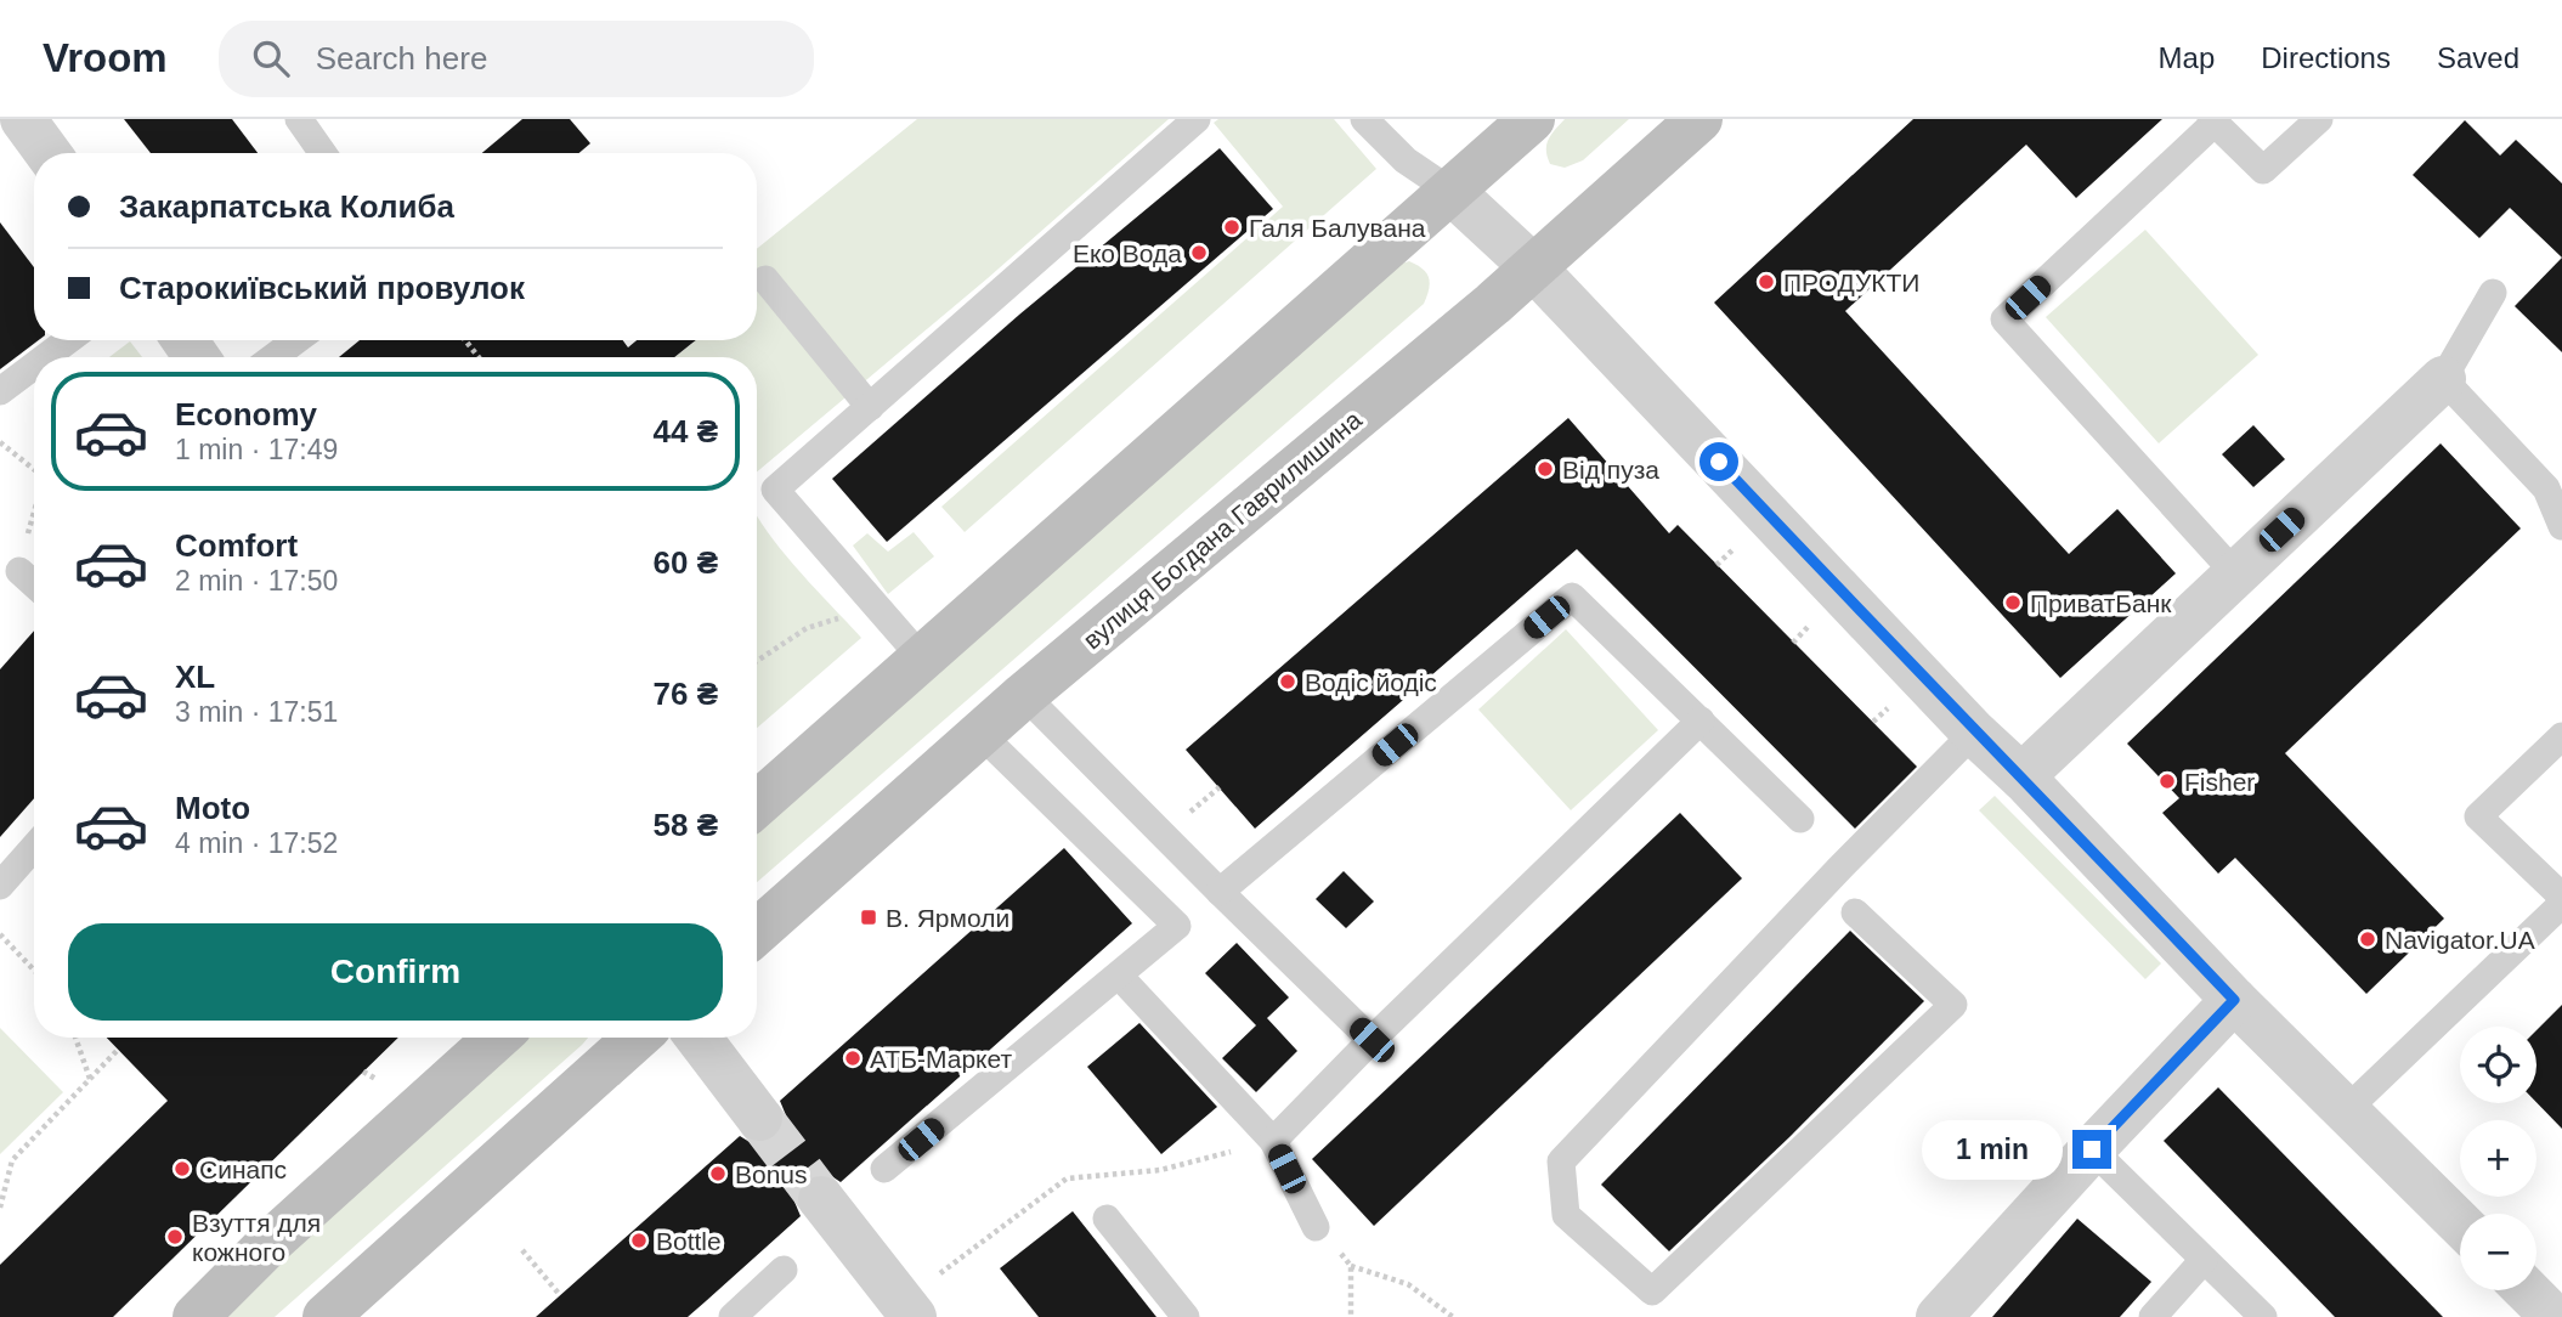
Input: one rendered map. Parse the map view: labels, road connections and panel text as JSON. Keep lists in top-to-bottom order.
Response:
{
  "streets": {
    "street": ["вулиця Богдана Гаврилишина"]
  },
  "places": {
    "other": [
      "Галя Балувана",
      "Еко Вода",
      "ПРОДУКТИ",
      "Від пуза",
      "ПриватБанк",
      "Водіс йодіс",
      "Fisher",
      "Navigator.UA",
      "АТБ-Маркет",
      "Синапс",
      "Bonus",
      "Взуття для кожного",
      "Bottle"
    ],
    "transit": ["В. Ярмоли"]
  },
  "page": {
    "header": "Vroom",
    "search": "Search here",
    "nav": ["Map", "Directions", "Saved"],
    "banner": ["Закарпатська Колиба", "Старокиївський провулок"],
    "list": [
      {
        "name": "Economy",
        "note": "1 min · 17:49",
        "value": "44 ₴"
      },
      {
        "name": "Comfort",
        "note": "2 min · 17:50",
        "value": "60 ₴"
      },
      {
        "name": "XL",
        "note": "3 min · 17:51",
        "value": "76 ₴"
      },
      {
        "name": "Moto",
        "note": "4 min · 17:52",
        "value": "58 ₴"
      }
    ],
    "buttons": "Confirm",
    "map_buttons": ["+", "−"],
    "bubble": "1 min"
  }
}
